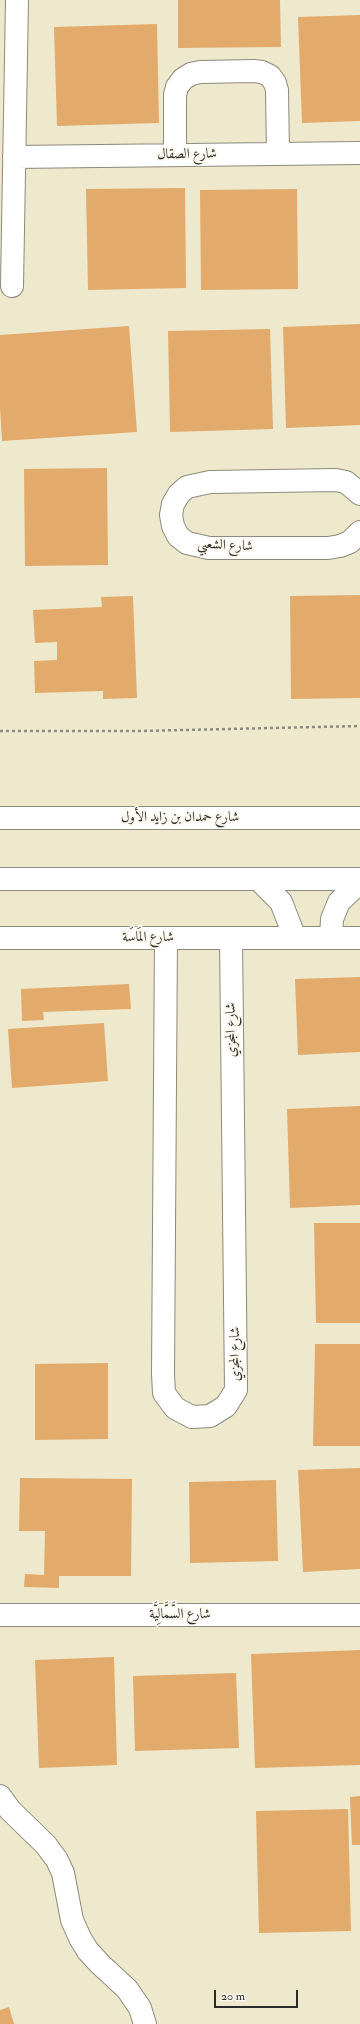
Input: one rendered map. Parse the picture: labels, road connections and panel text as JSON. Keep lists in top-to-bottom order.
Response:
{
  "streets": {
    "street": [
      "شارع الصقال",
      "شارع الشعبي",
      "شارع حمدان بن زايد الأول",
      "شارع المَاسَة",
      "شارع المجزي",
      "شارع السَّمَّالِيَّة"
    ]
  },
  "crossings": [
    ["شارع المَاسَة", "شارع المجزي"]
  ],
  "scale_bar": "20 m"
}
